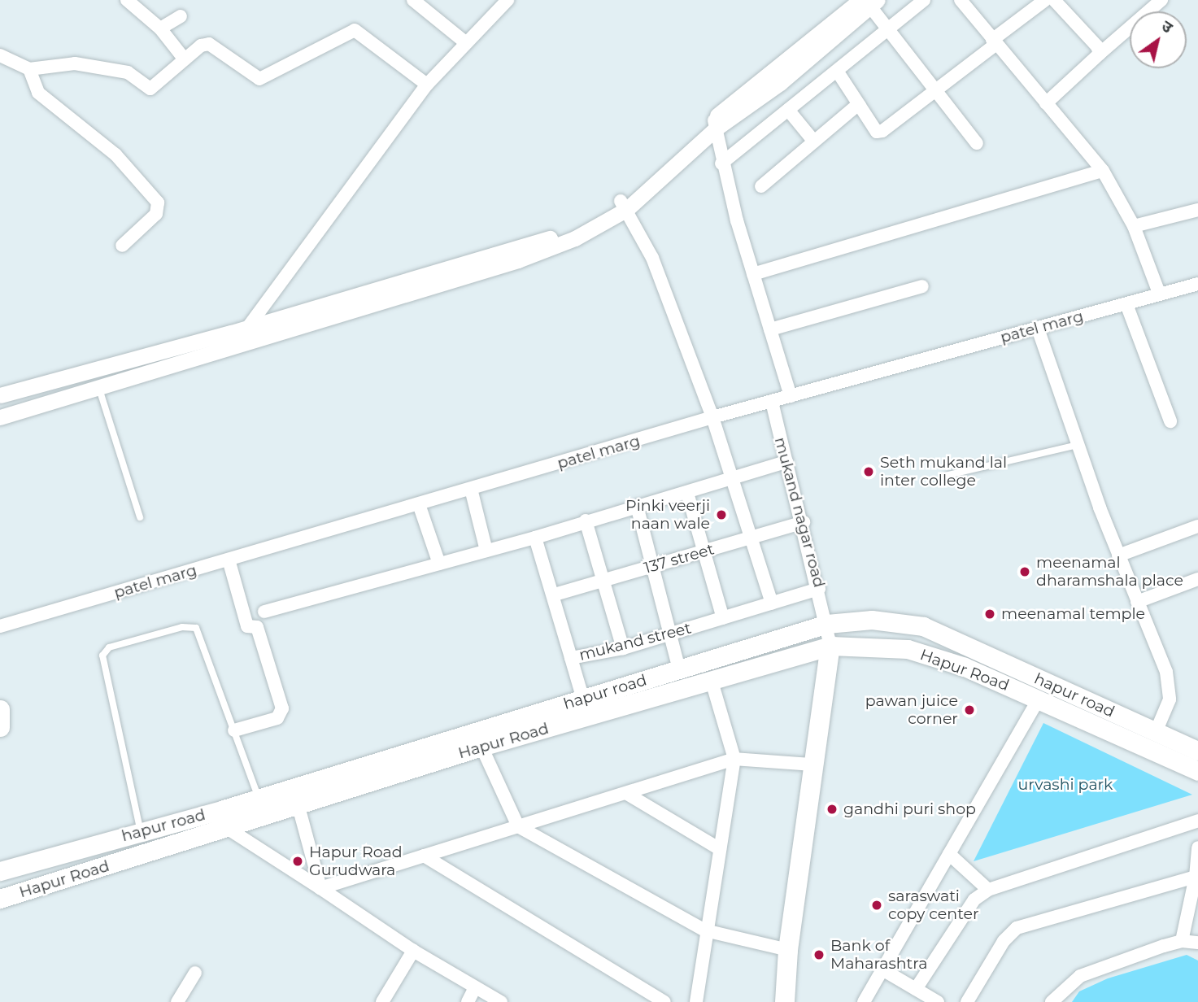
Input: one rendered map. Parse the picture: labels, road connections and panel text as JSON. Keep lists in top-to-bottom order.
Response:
{
  "streets": {
    "main road": ["Hapur Road", "hapur road"],
    "street": [
      "patel marg",
      "mukand nagar road",
      "137 street",
      "mukand street"
    ]
  },
  "crossings": [
    ["patel marg", "mukand nagar road"],
    ["mukand nagar road", "137 street"],
    ["mukand nagar road", "mukand street"],
    ["mukand nagar road", "Hapur Road"],
    ["mukand nagar road", "hapur road"],
    ["137 street", "mukand street"]
  ],
  "parks": ["urvashi park"],
  "places": [
    "Seth mukand lal inter college",
    "Pinki veerji naan wale",
    "meenamal dharamshala place",
    "meenamal temple",
    "pawan juice corner",
    "gandhi puri shop",
    "Hapur Road Gurudwara",
    "saraswati copy center",
    "Bank of Maharashtra"
  ],
  "north": "top right"
}
